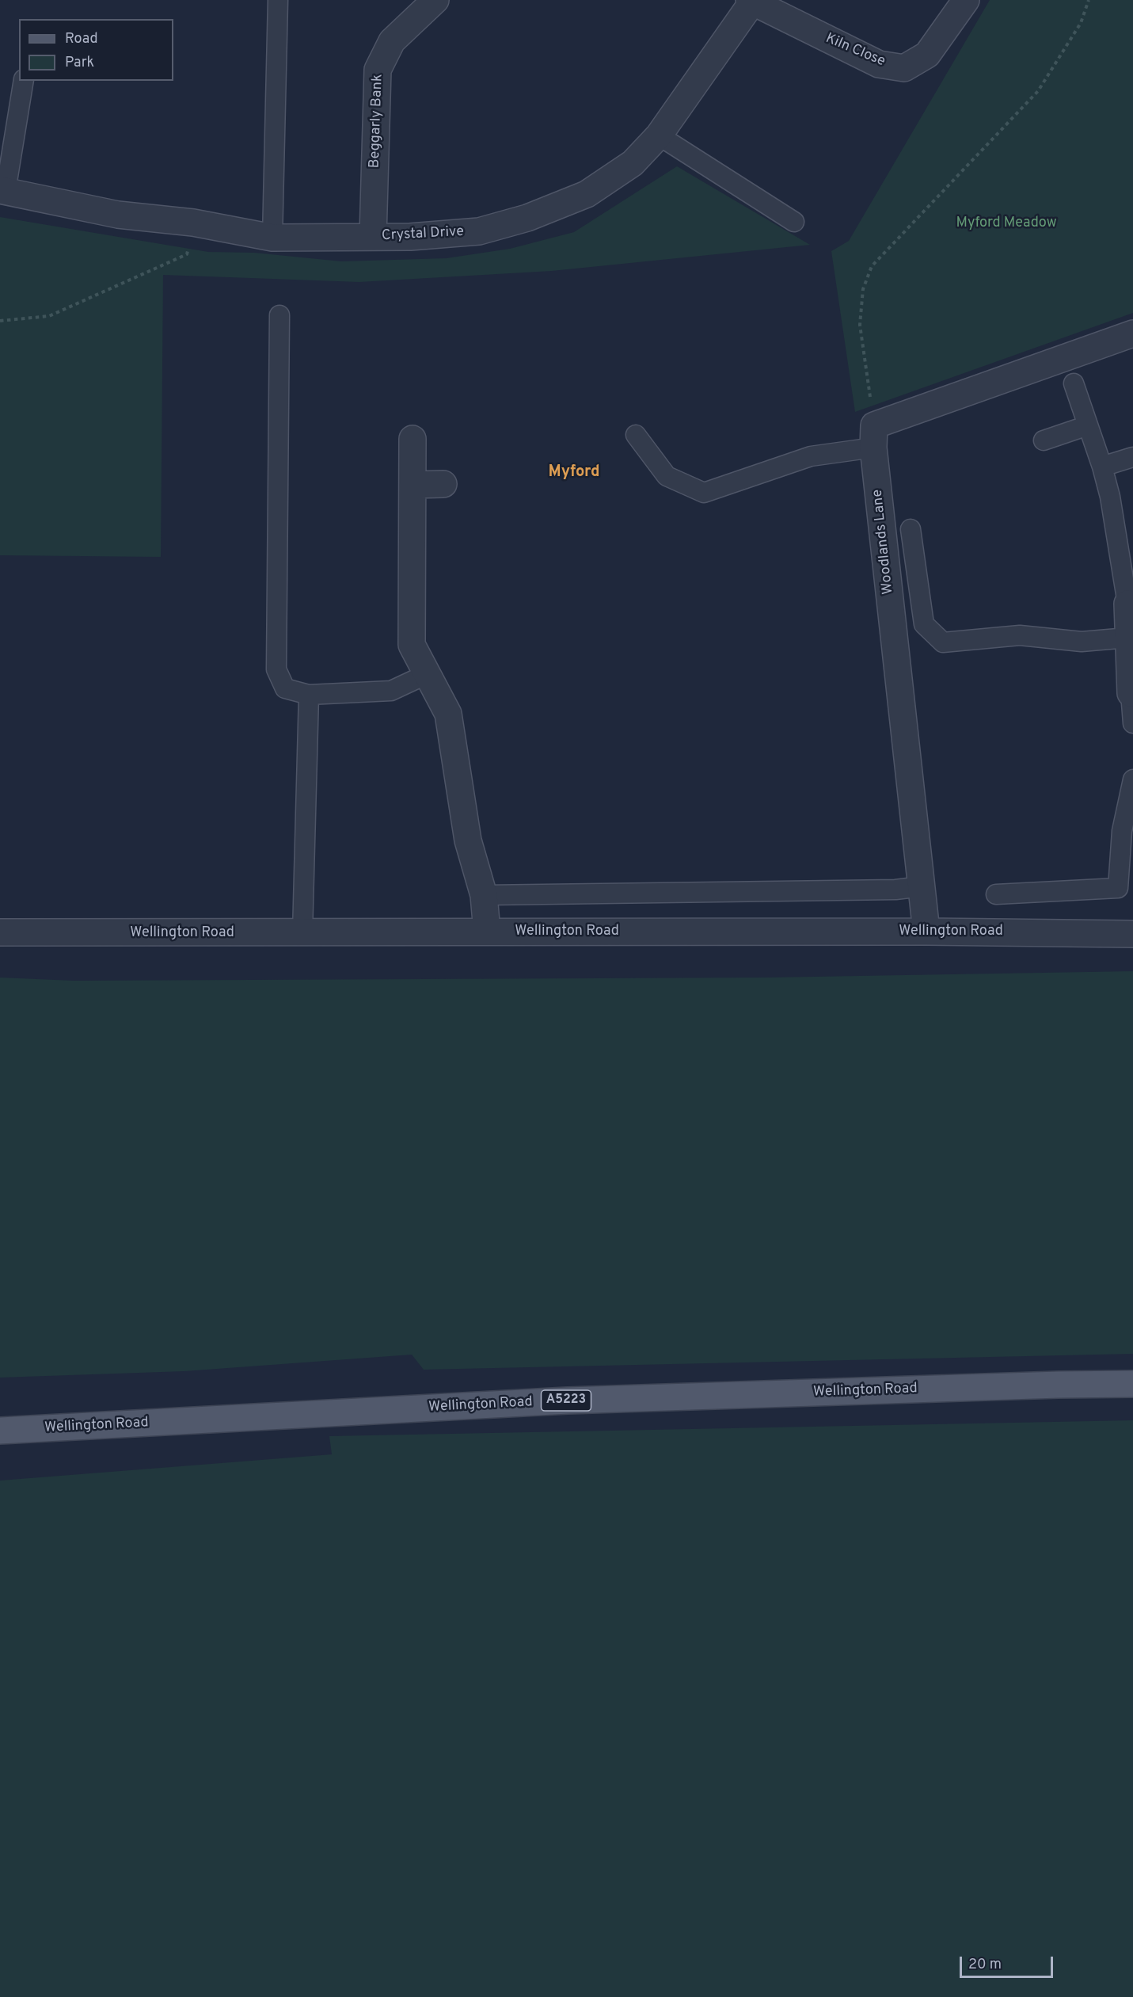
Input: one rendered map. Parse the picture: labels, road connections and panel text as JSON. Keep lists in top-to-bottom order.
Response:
{
  "streets": {
    "main road": ["Wellington Road", "A5223"],
    "street": [
      "Kiln Close",
      "Beggarly Bank",
      "Crystal Drive",
      "Woodlands Lane"
    ]
  },
  "crossings": [
    ["Kiln Close", "Crystal Drive"],
    ["Beggarly Bank", "Crystal Drive"],
    ["Woodlands Lane", "Wellington Road"]
  ],
  "districts": ["Myford"],
  "parks": ["Myford Meadow"],
  "legend": ["Road", "Park"],
  "scale_bar": "20 m"
}
